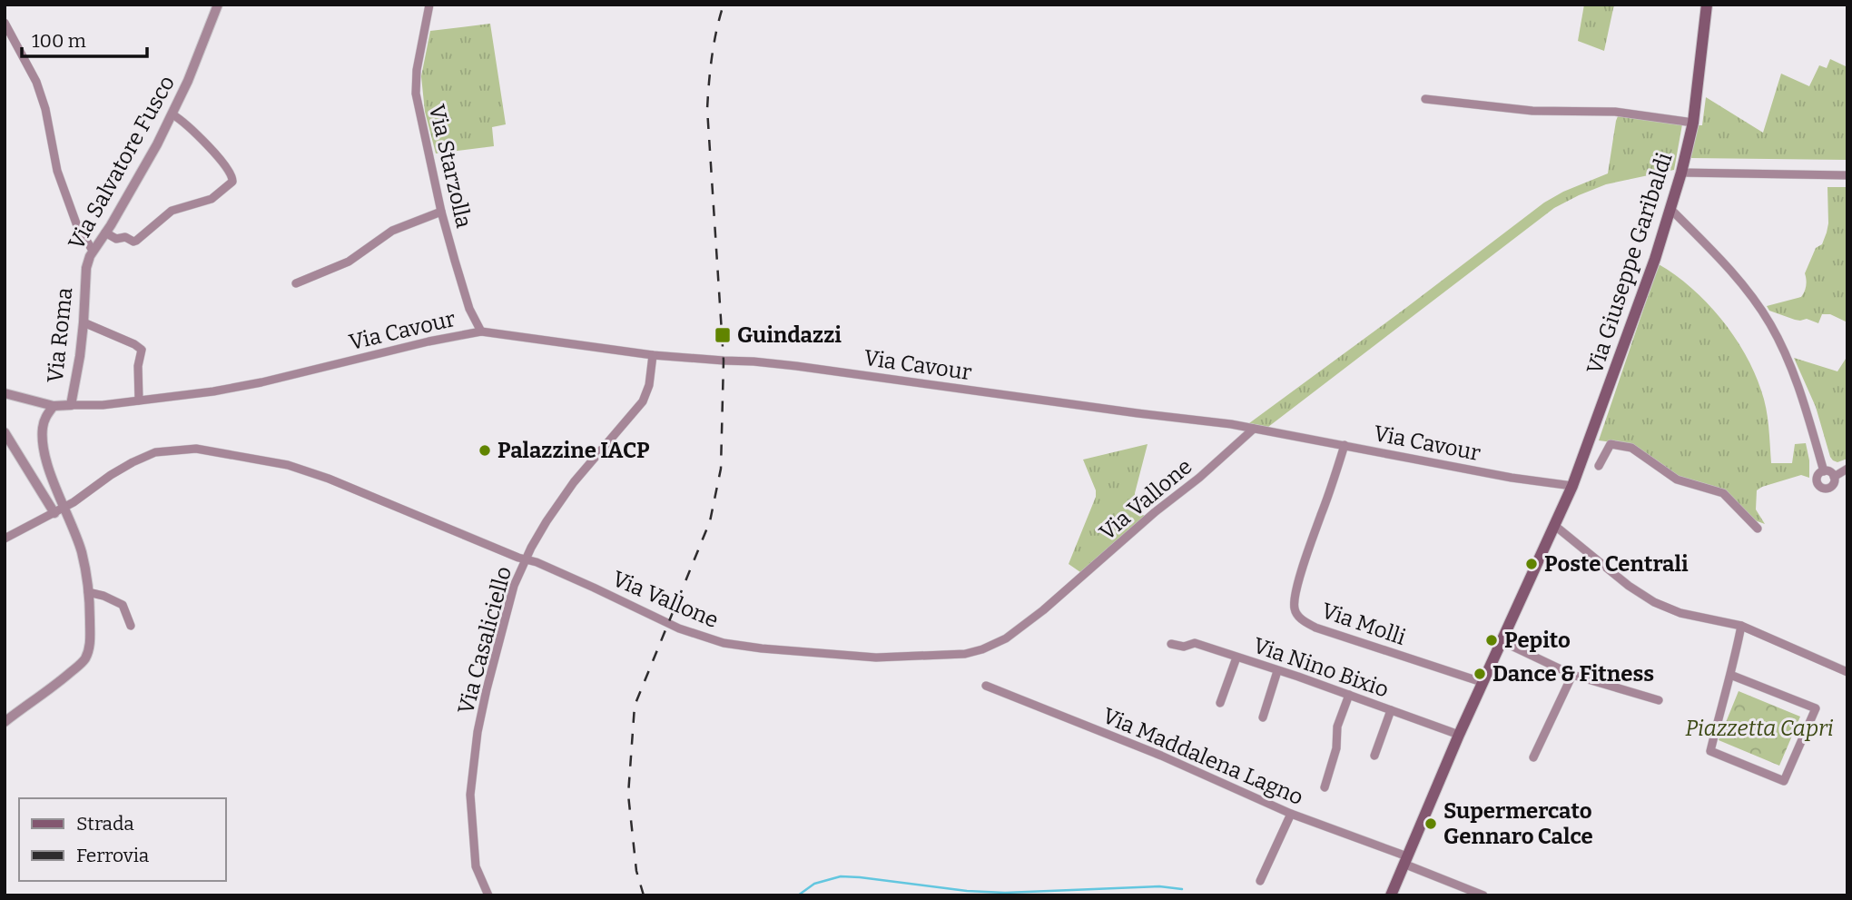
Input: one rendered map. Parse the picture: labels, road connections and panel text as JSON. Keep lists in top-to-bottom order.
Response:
{
  "streets": {
    "main road": ["Via Giuseppe Garibaldi"],
    "street": [
      "Via Salvatore Fusco",
      "Via Starzolla",
      "Via Cavour",
      "Via Roma",
      "Via Vallone",
      "Via Molli",
      "Via Casaliciello",
      "Via Nino Bixio",
      "Via Maddalena Lagno"
    ]
  },
  "crossings": [
    ["Via Salvatore Fusco", "Via Roma"],
    ["Via Starzolla", "Via Cavour"],
    ["Via Giuseppe Garibaldi", "Via Cavour"],
    ["Via Giuseppe Garibaldi", "Via Molli"],
    ["Via Giuseppe Garibaldi", "Via Nino Bixio"],
    ["Via Giuseppe Garibaldi", "Via Maddalena Lagno"],
    ["Via Cavour", "Via Roma"],
    ["Via Cavour", "Via Vallone"],
    ["Via Cavour", "Via Molli"],
    ["Via Cavour", "Via Casaliciello"],
    ["Via Vallone", "Via Casaliciello"]
  ],
  "parks": ["Piazzetta Capri"],
  "places": {
    "transit": ["Guindazzi"],
    "other": [
      "Palazzine IACP",
      "Poste Centrali",
      "Pepito",
      "Dance & Fitness",
      "Supermercato Gennaro Calce"
    ]
  },
  "legend": ["Strada", "Ferrovia"],
  "scale_bar": "100 m"
}
